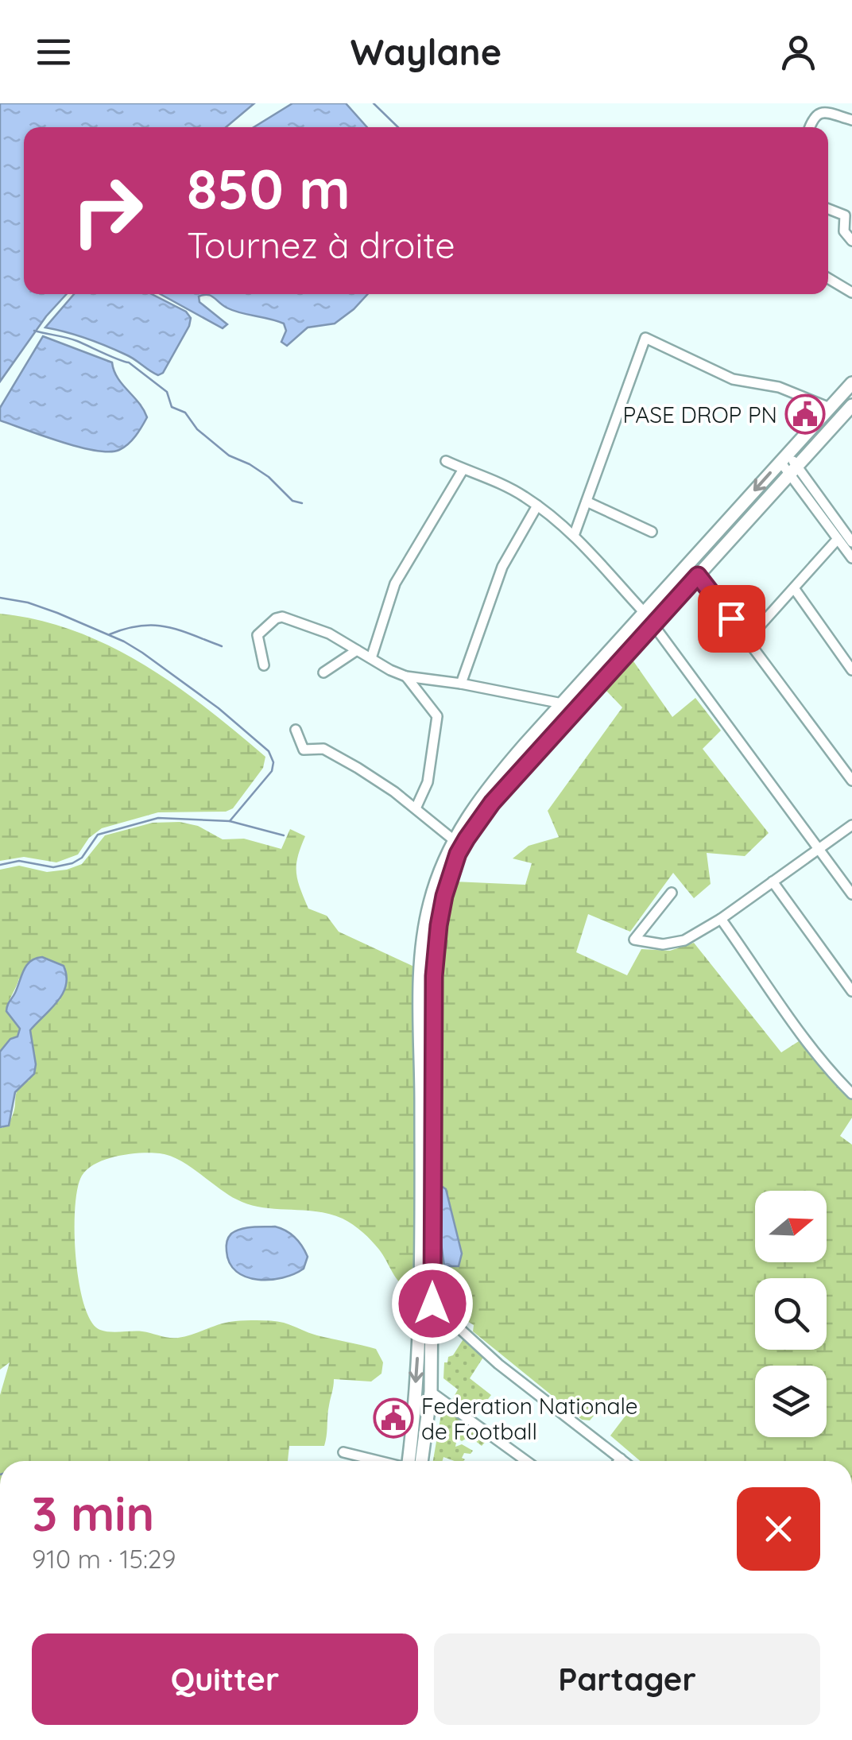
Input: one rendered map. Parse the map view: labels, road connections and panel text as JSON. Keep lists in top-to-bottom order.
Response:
{
  "places": {
    "public building": ["PASE DROP PN", "Federation Nationale de Football"]
  },
  "north": "right",
  "page": {
    "header": "Waylane",
    "turn": ["850 m", "Tournez à droite"],
    "heading": ["3 min", "910 m · 15:29"],
    "buttons": ["Quitter", "Partager"]
  }
}
